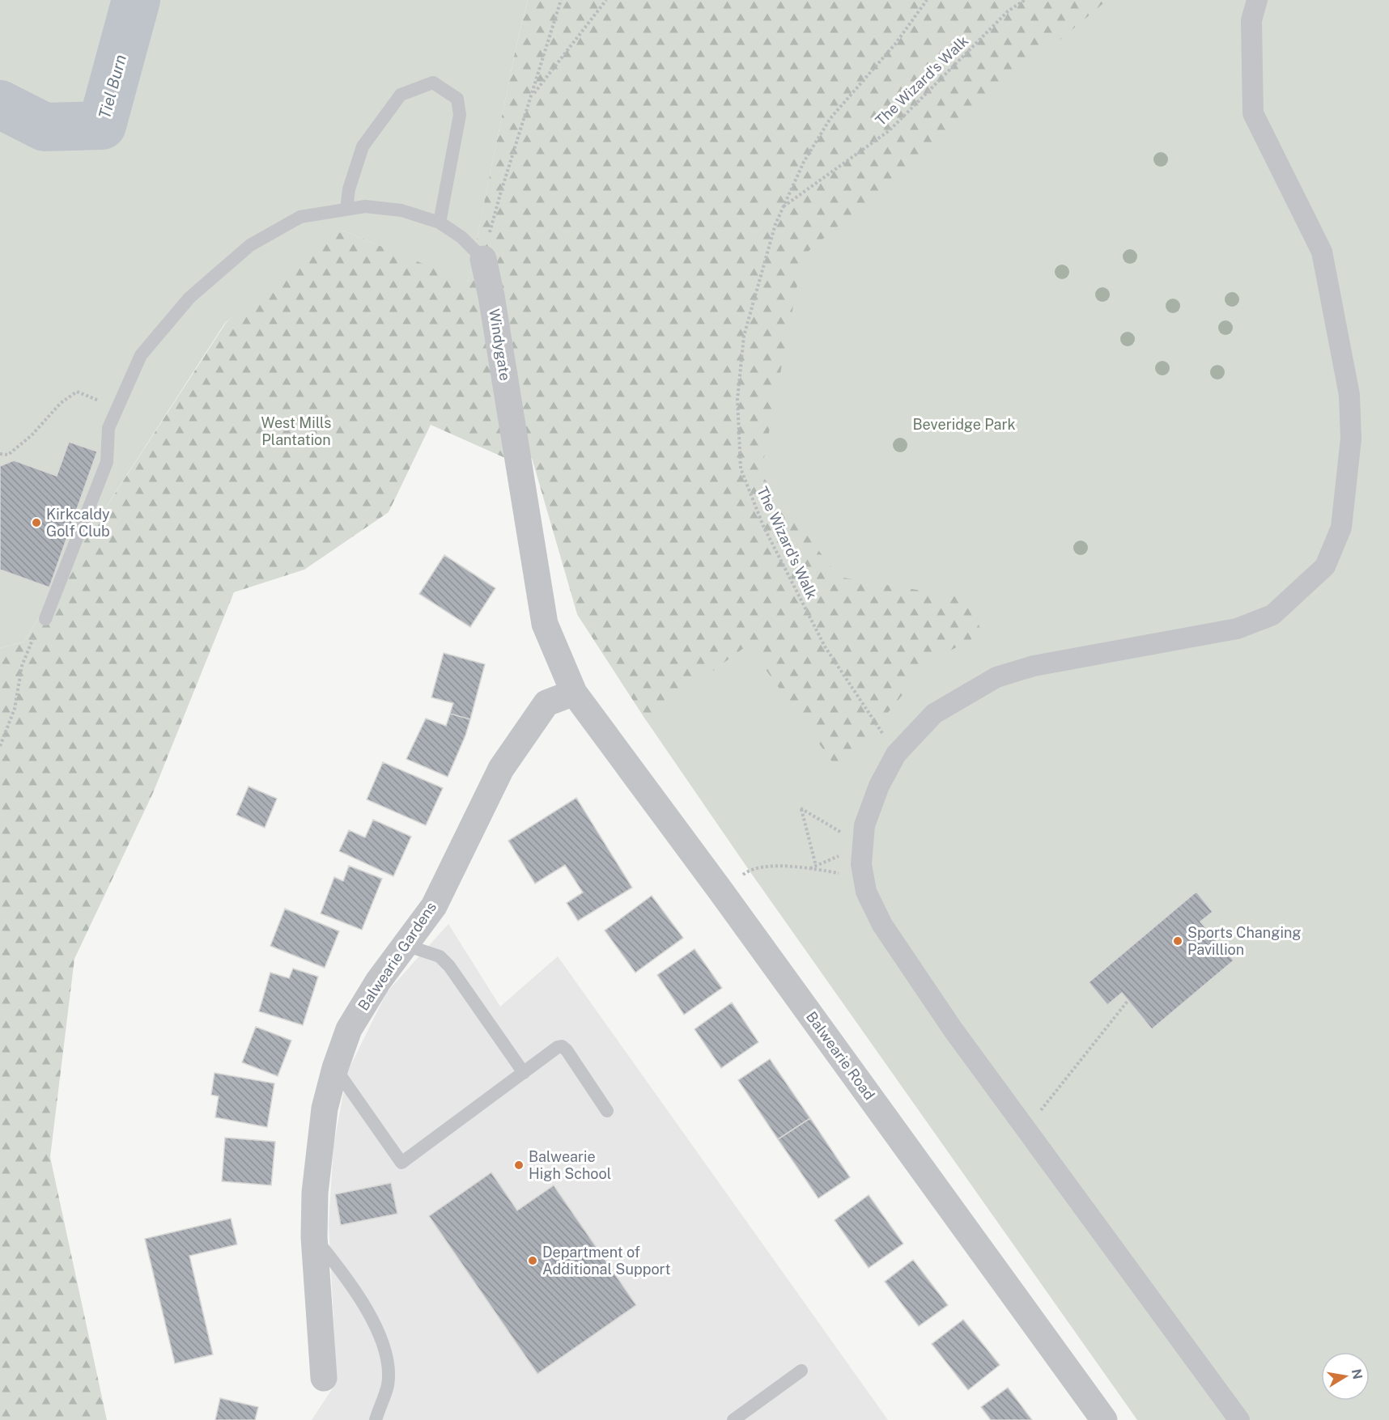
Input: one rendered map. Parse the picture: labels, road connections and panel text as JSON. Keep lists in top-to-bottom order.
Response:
{
  "streets": {
    "street": ["Windygate", "Balwearie Gardens", "Balwearie Road"],
    "path": ["The Wizard's Walk"]
  },
  "crossings": [
    ["Windygate", "Balwearie Gardens"],
    ["Windygate", "Balwearie Road"],
    ["Balwearie Gardens", "Balwearie Road"]
  ],
  "water": ["Tiel Burn"],
  "parks": ["West Mills Plantation", "Beveridge Park"],
  "places": [
    "Kirkcaldy Golf Club",
    "Sports Changing Pavillion",
    "Balwearie High School",
    "Department of Additional Support"
  ],
  "north": "right"
}
